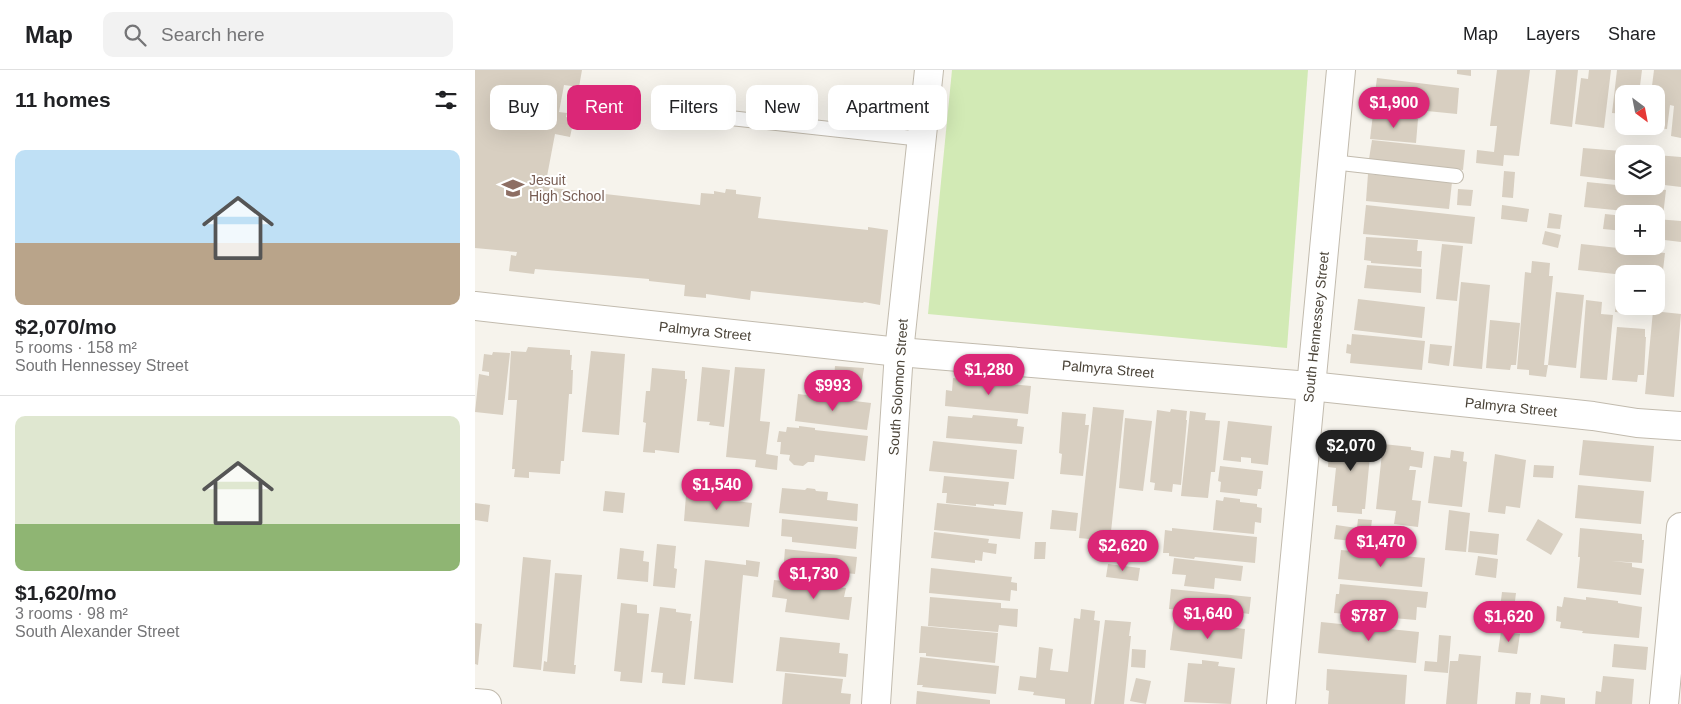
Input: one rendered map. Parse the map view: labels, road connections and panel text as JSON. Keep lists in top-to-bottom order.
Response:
{
  "streets": {
    "street": ["South Hennessey Street", "Palmyra Street", "South Solomon Street"]
  },
  "crossings": [
    ["South Hennessey Street", "Palmyra Street"],
    ["Palmyra Street", "South Solomon Street"]
  ],
  "places": {
    "school or university": ["Jesuit High School"]
  },
  "north": "bottom right",
  "page": {
    "header": "Map",
    "search": "Search here",
    "nav": ["Map", "Layers", "Share"],
    "heading": "11 homes",
    "map_buttons": ["+", "−"],
    "chip": [
      "Buy",
      "Rent",
      "Filters",
      "New",
      "Apartment"
    ],
    "price": [
      "$1,900",
      "$1,280",
      "$993",
      "$2,070",
      "$1,540",
      "$1,470",
      "$2,620",
      "$1,730",
      "$1,640",
      "$787",
      "$1,620"
    ],
    "list": [
      {
        "name": "$2,070/mo",
        "note": "5 rooms · 158 m² · South Hennessey Street"
      },
      {
        "name": "$1,620/mo",
        "note": "3 rooms · 98 m² · South Alexander Street"
      }
    ]
  }
}
